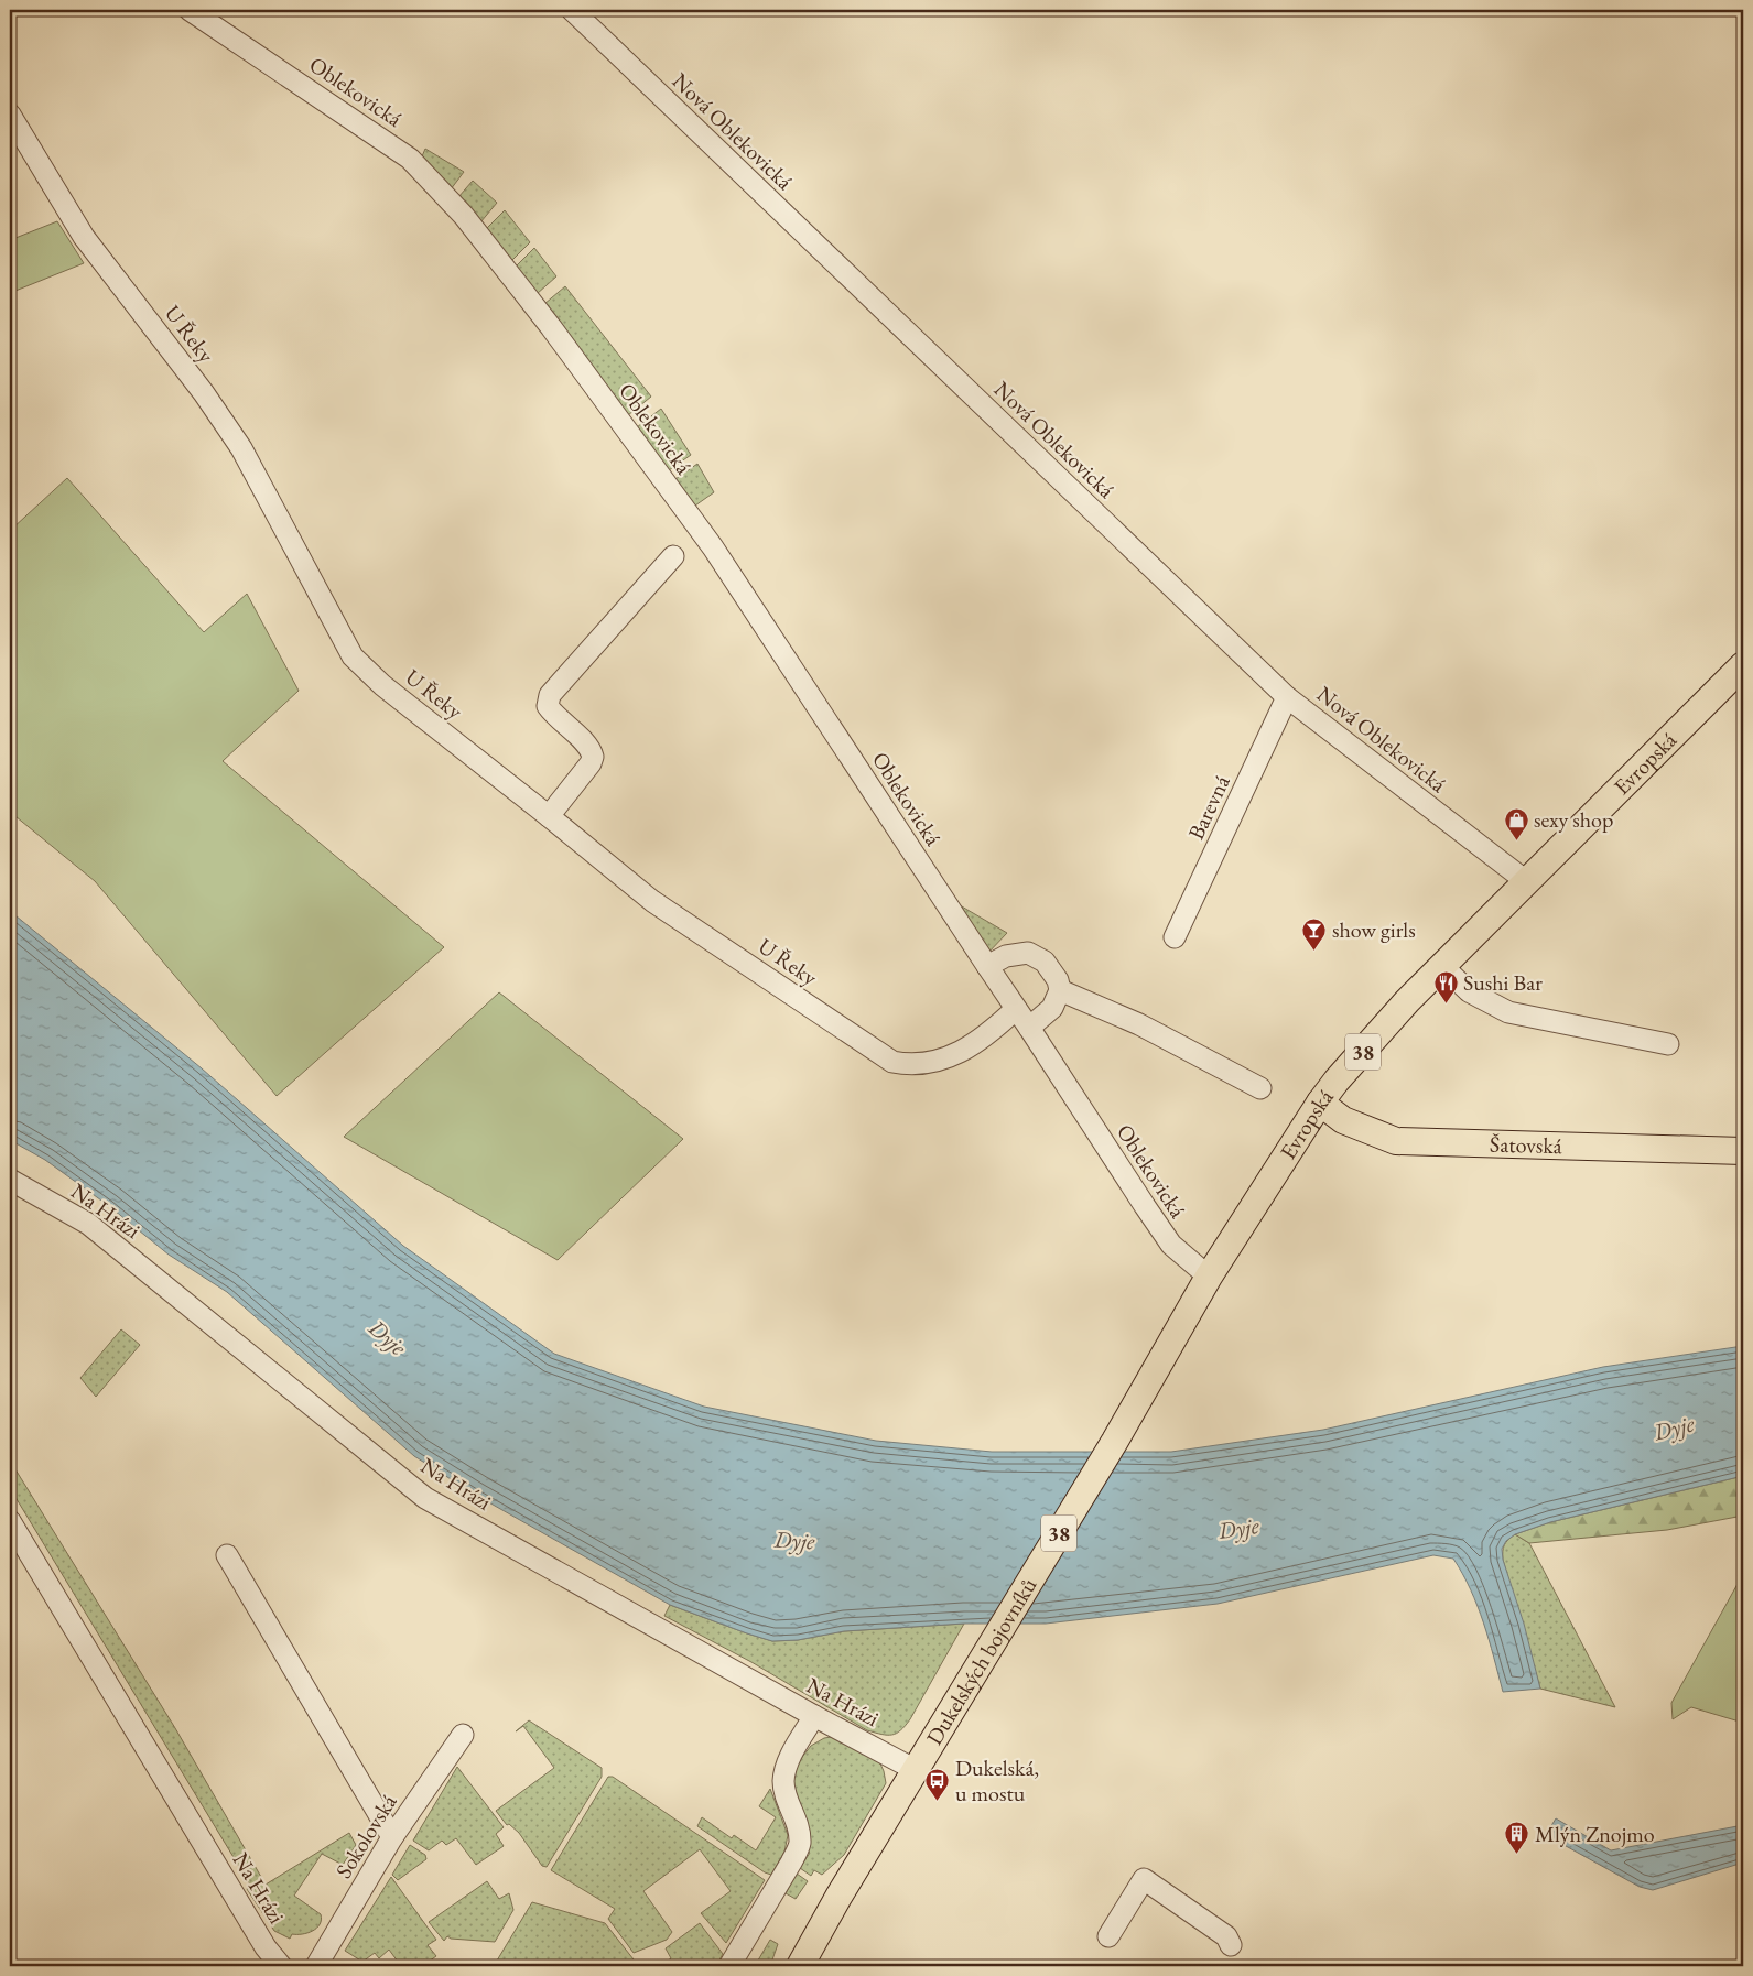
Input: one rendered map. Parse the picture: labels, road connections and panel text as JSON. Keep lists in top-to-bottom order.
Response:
{
  "streets": {
    "main road": [
      "Evropská",
      "38",
      "Šatovská",
      "Dukelských bojovníků"
    ],
    "street": [
      "Oblekovická",
      "Nová Oblekovická",
      "U Řeky",
      "Barevná",
      "Na Hrázi",
      "Sokolovská"
    ]
  },
  "crossings": [
    ["Oblekovická", "U Řeky"],
    ["Oblekovická", "Evropská"],
    ["Nová Oblekovická", "Evropská"],
    ["Nová Oblekovická", "Barevná"],
    ["Evropská", "Šatovská"],
    ["Evropská", "Dukelských bojovníků"],
    ["Na Hrázi", "Dukelských bojovníků"]
  ],
  "water": ["Dyje"],
  "places": {
    "shop": ["sexy shop"],
    "bar": ["show girls"],
    "restaurant": ["Sushi Bar"],
    "bus stop": ["Dukelská, u mostu"],
    "building": ["Mlýn Znojmo"]
  }
}
